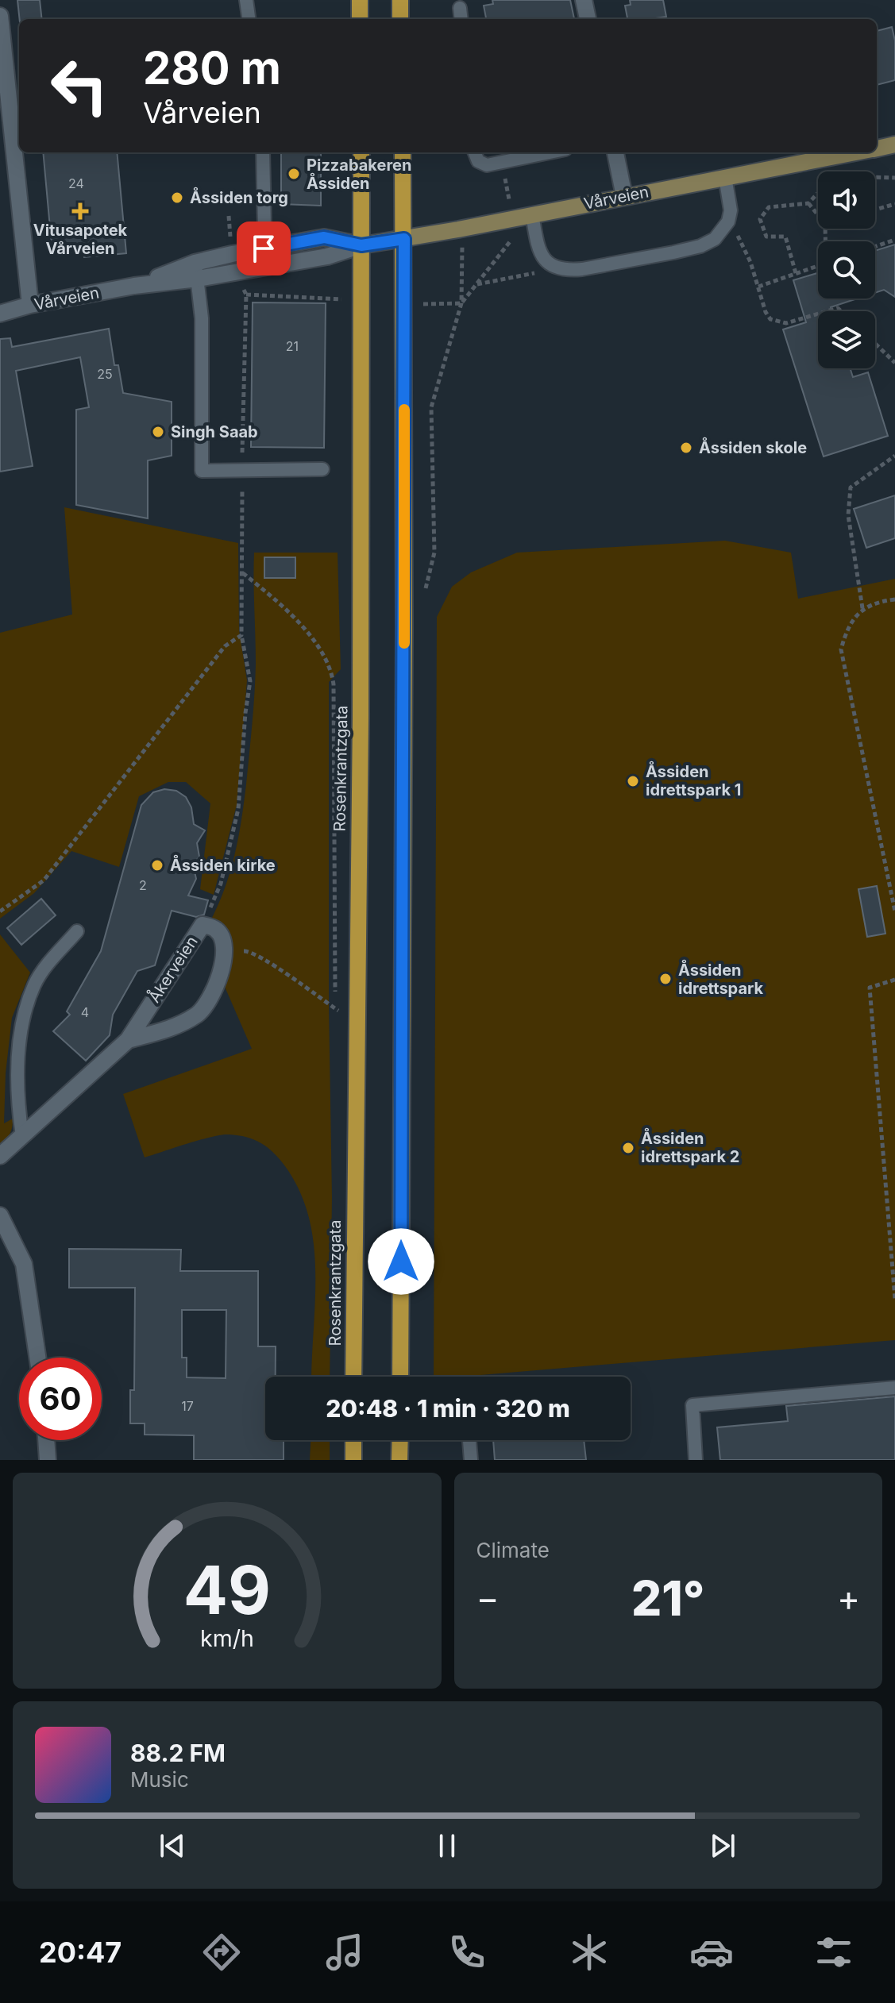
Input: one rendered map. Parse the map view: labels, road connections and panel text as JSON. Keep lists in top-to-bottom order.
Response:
{
  "streets": {
    "main road": ["Vårveien", "Rosenkrantzgata"],
    "street": ["Åkerveien"]
  },
  "crossings": [
    ["Vårveien", "Rosenkrantzgata"]
  ],
  "places": {
    "other": [
      "Pizzabakeren Åssiden",
      "Åssiden torg",
      "Singh Saab",
      "Åssiden skole",
      "Åssiden idrettspark 1",
      "Åssiden kirke",
      "Åssiden idrettspark",
      "Åssiden idrettspark 2"
    ],
    "health": ["Vitusapotek Vårveien"]
  },
  "house_numbers": [
    "24",
    "21",
    "25",
    "2",
    "4",
    "17"
  ],
  "page": {
    "turn": ["280 m", "Vårveien"],
    "limit": "60",
    "trip": "20:48 · 1 min · 320 m",
    "tile": "Climate",
    "heat": ["−", "21°", "+"],
    "song": ["88.2 FM", "Music"],
    "tabs": "20:47",
    "gauge": ["49", "km/h"]
  }
}
